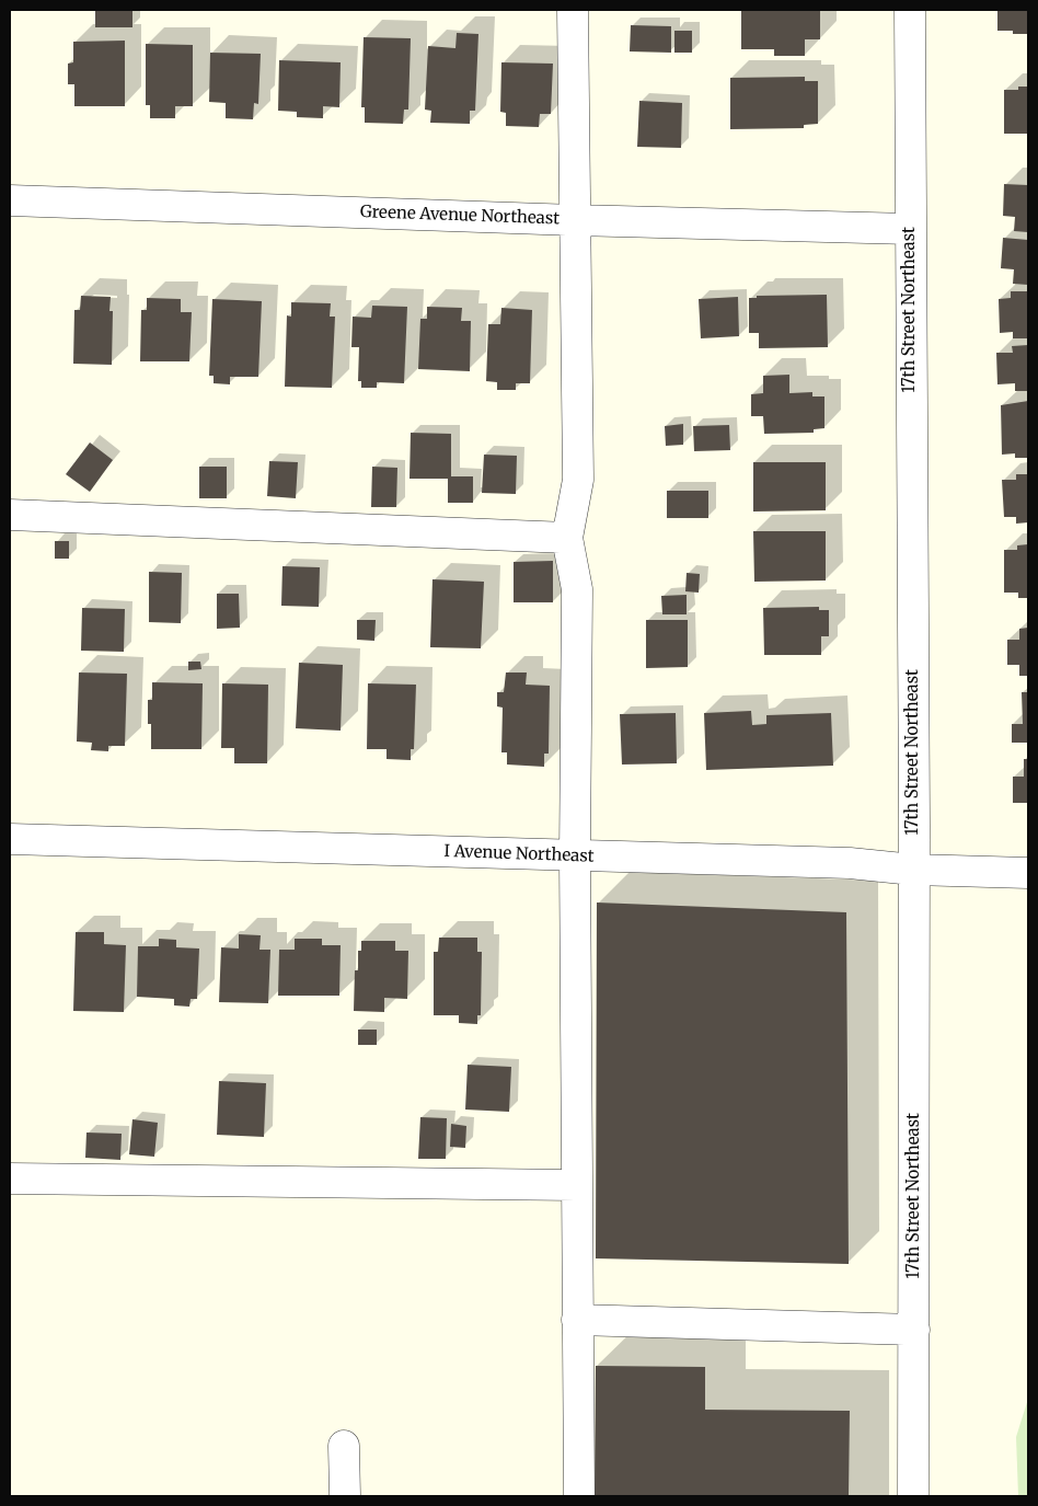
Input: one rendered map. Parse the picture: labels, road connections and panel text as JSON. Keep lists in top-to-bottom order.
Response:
{
  "streets": {
    "street": ["Greene Avenue Northeast", "17th Street Northeast", "I Avenue Northeast"]
  },
  "crossings": [
    ["Greene Avenue Northeast", "17th Street Northeast"],
    ["17th Street Northeast", "I Avenue Northeast"]
  ]
}
